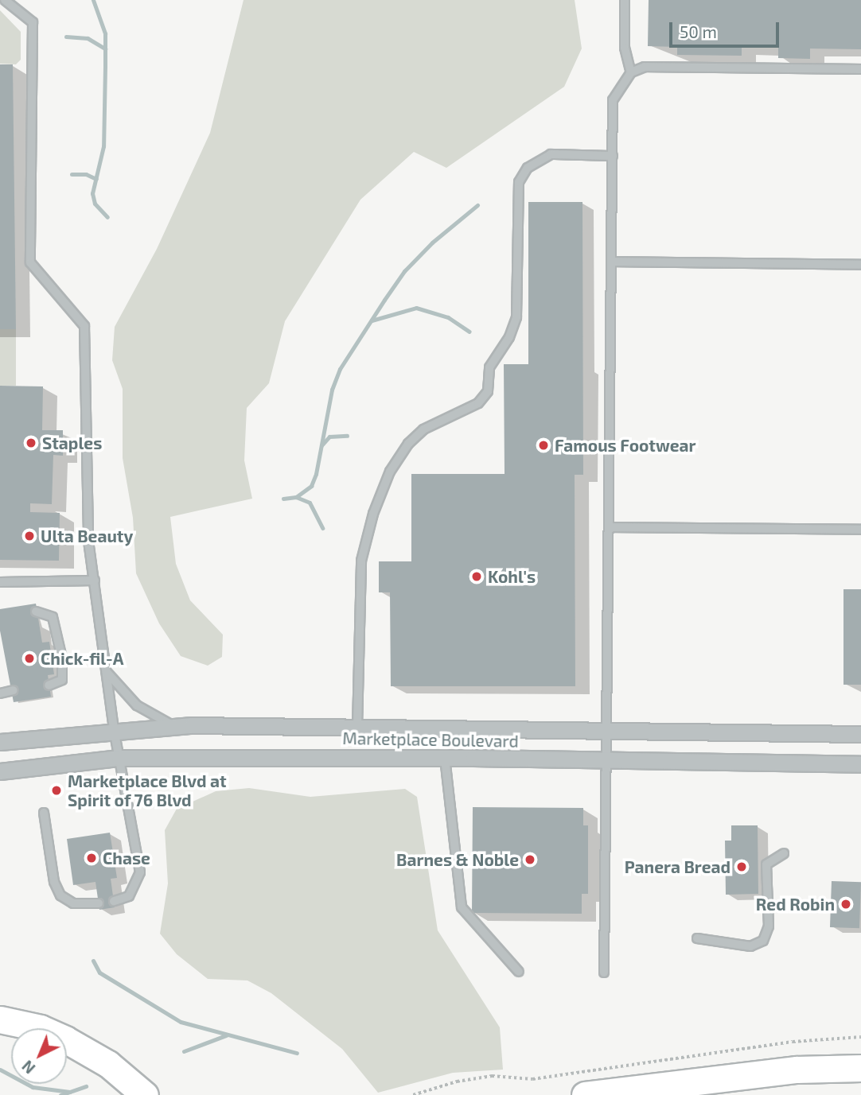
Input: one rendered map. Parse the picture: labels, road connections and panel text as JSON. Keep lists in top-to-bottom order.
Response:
{
  "streets": {
    "street": ["Marketplace Boulevard"]
  },
  "places": [
    "Staples",
    "Famous Footwear",
    "Ulta Beauty",
    "Kohl's",
    "Chick-fil-A",
    "Marketplace Blvd at Spirit of 76 Blvd",
    "Chase",
    "Barnes & Noble",
    "Panera Bread",
    "Red Robin"
  ],
  "scale_bar": "50 m",
  "north": "bottom left"
}
